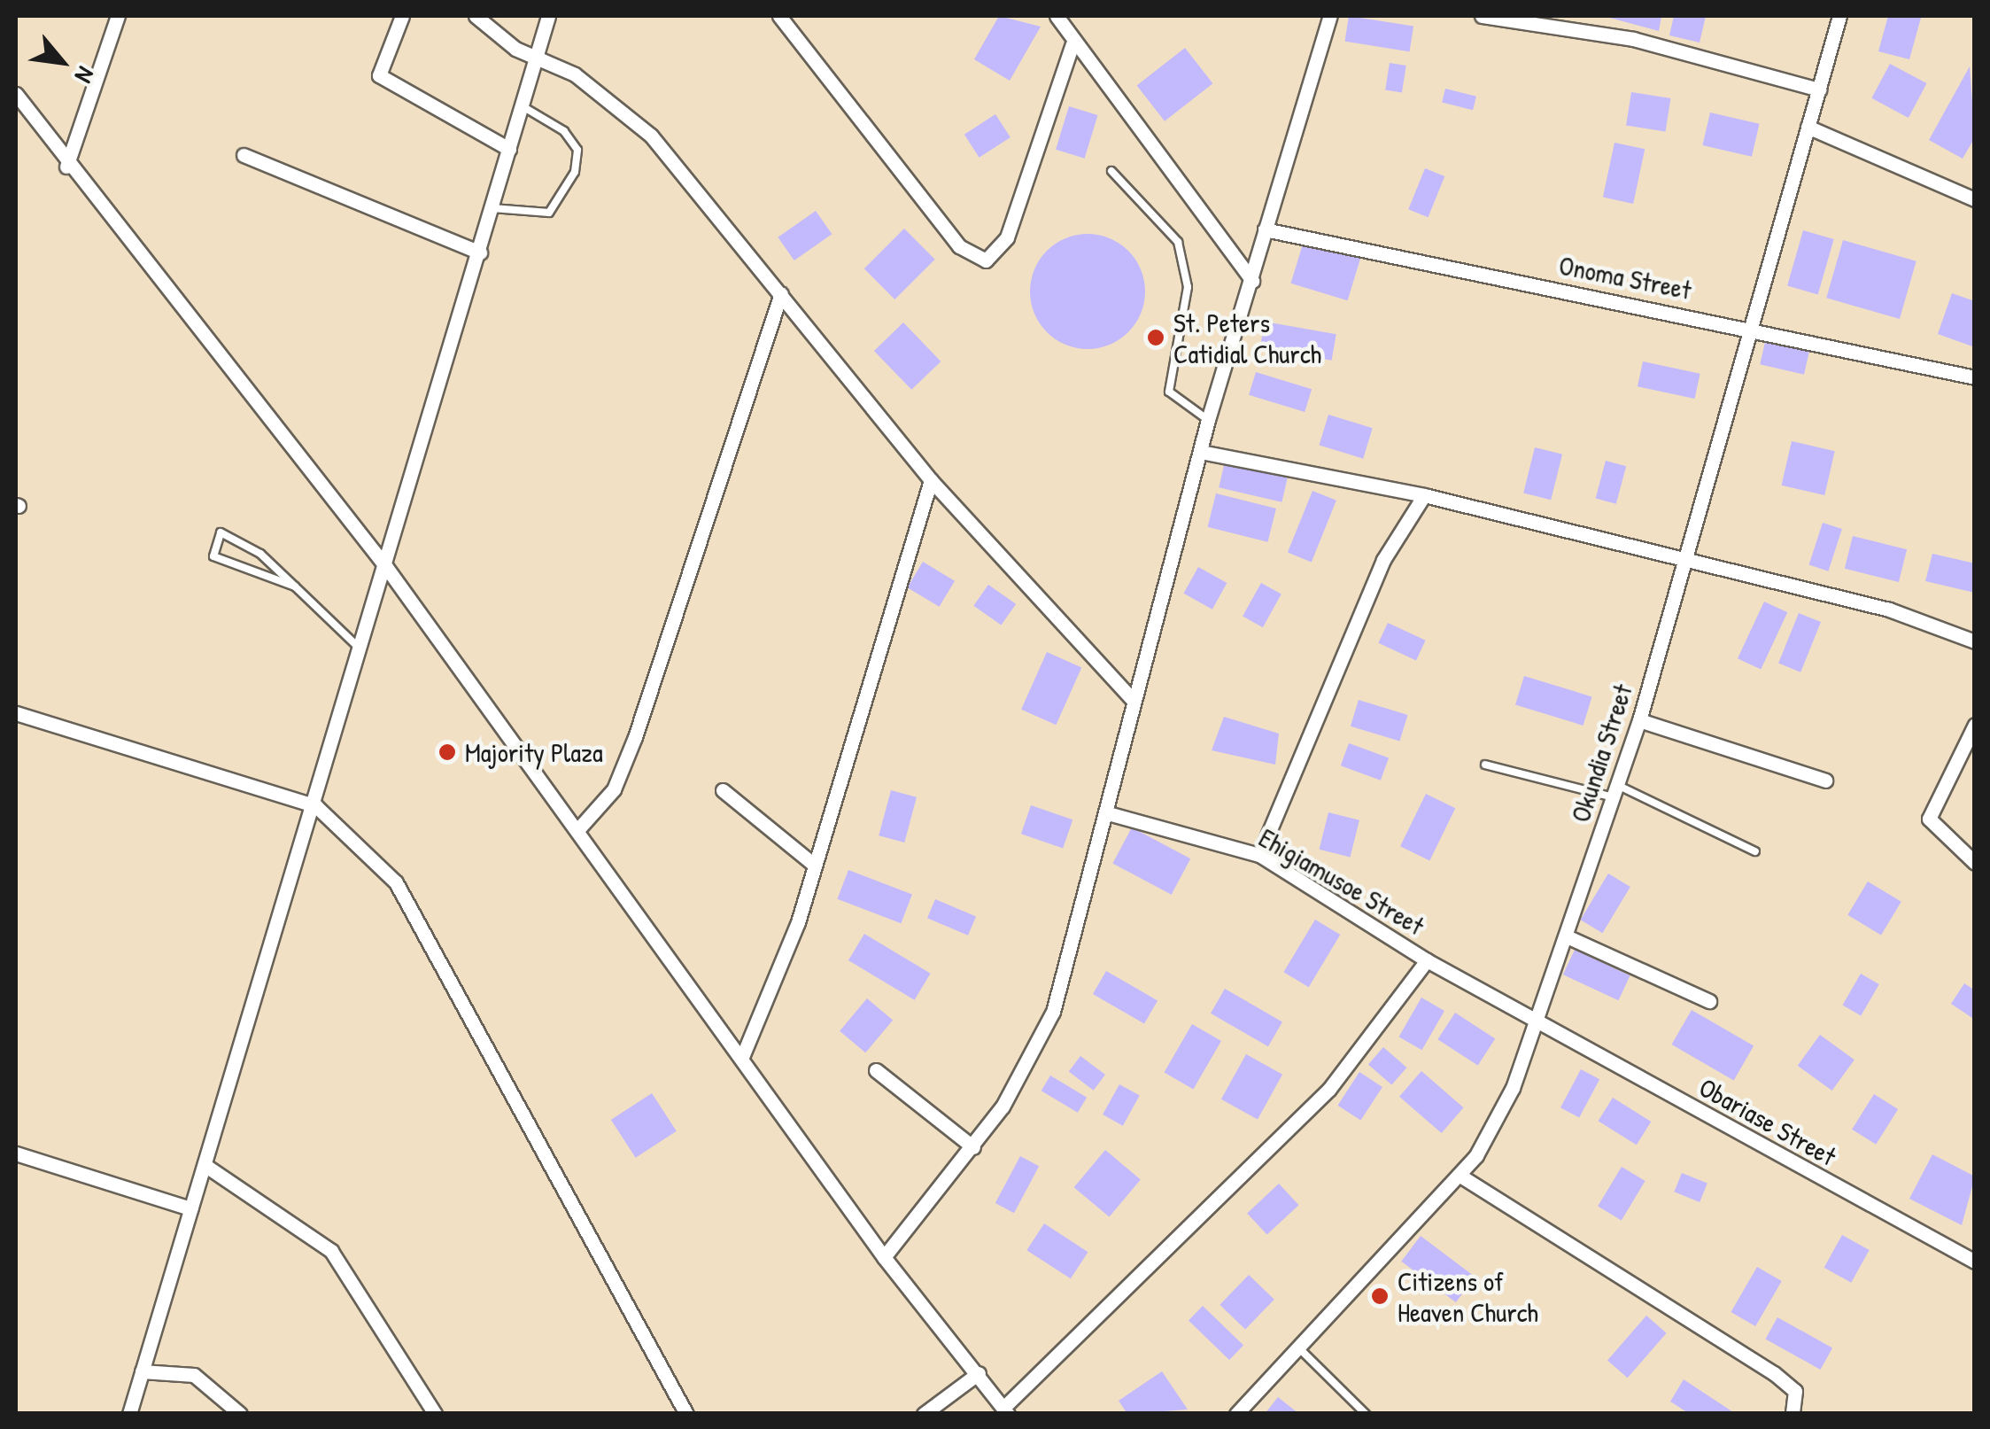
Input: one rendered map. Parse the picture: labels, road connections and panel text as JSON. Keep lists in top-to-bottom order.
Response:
{
  "streets": {
    "street": [
      "Onoma Street",
      "Okundia Street",
      "Ehigiamusoe Street",
      "Obariase Street"
    ]
  },
  "crossings": [
    ["Onoma Street", "Okundia Street"],
    ["Okundia Street", "Ehigiamusoe Street"],
    ["Okundia Street", "Obariase Street"],
    ["Ehigiamusoe Street", "Obariase Street"]
  ],
  "places": ["St. Peters Catidial Church", "Majority Plaza", "Citizens of Heaven Church"],
  "north": "bottom right"
}
